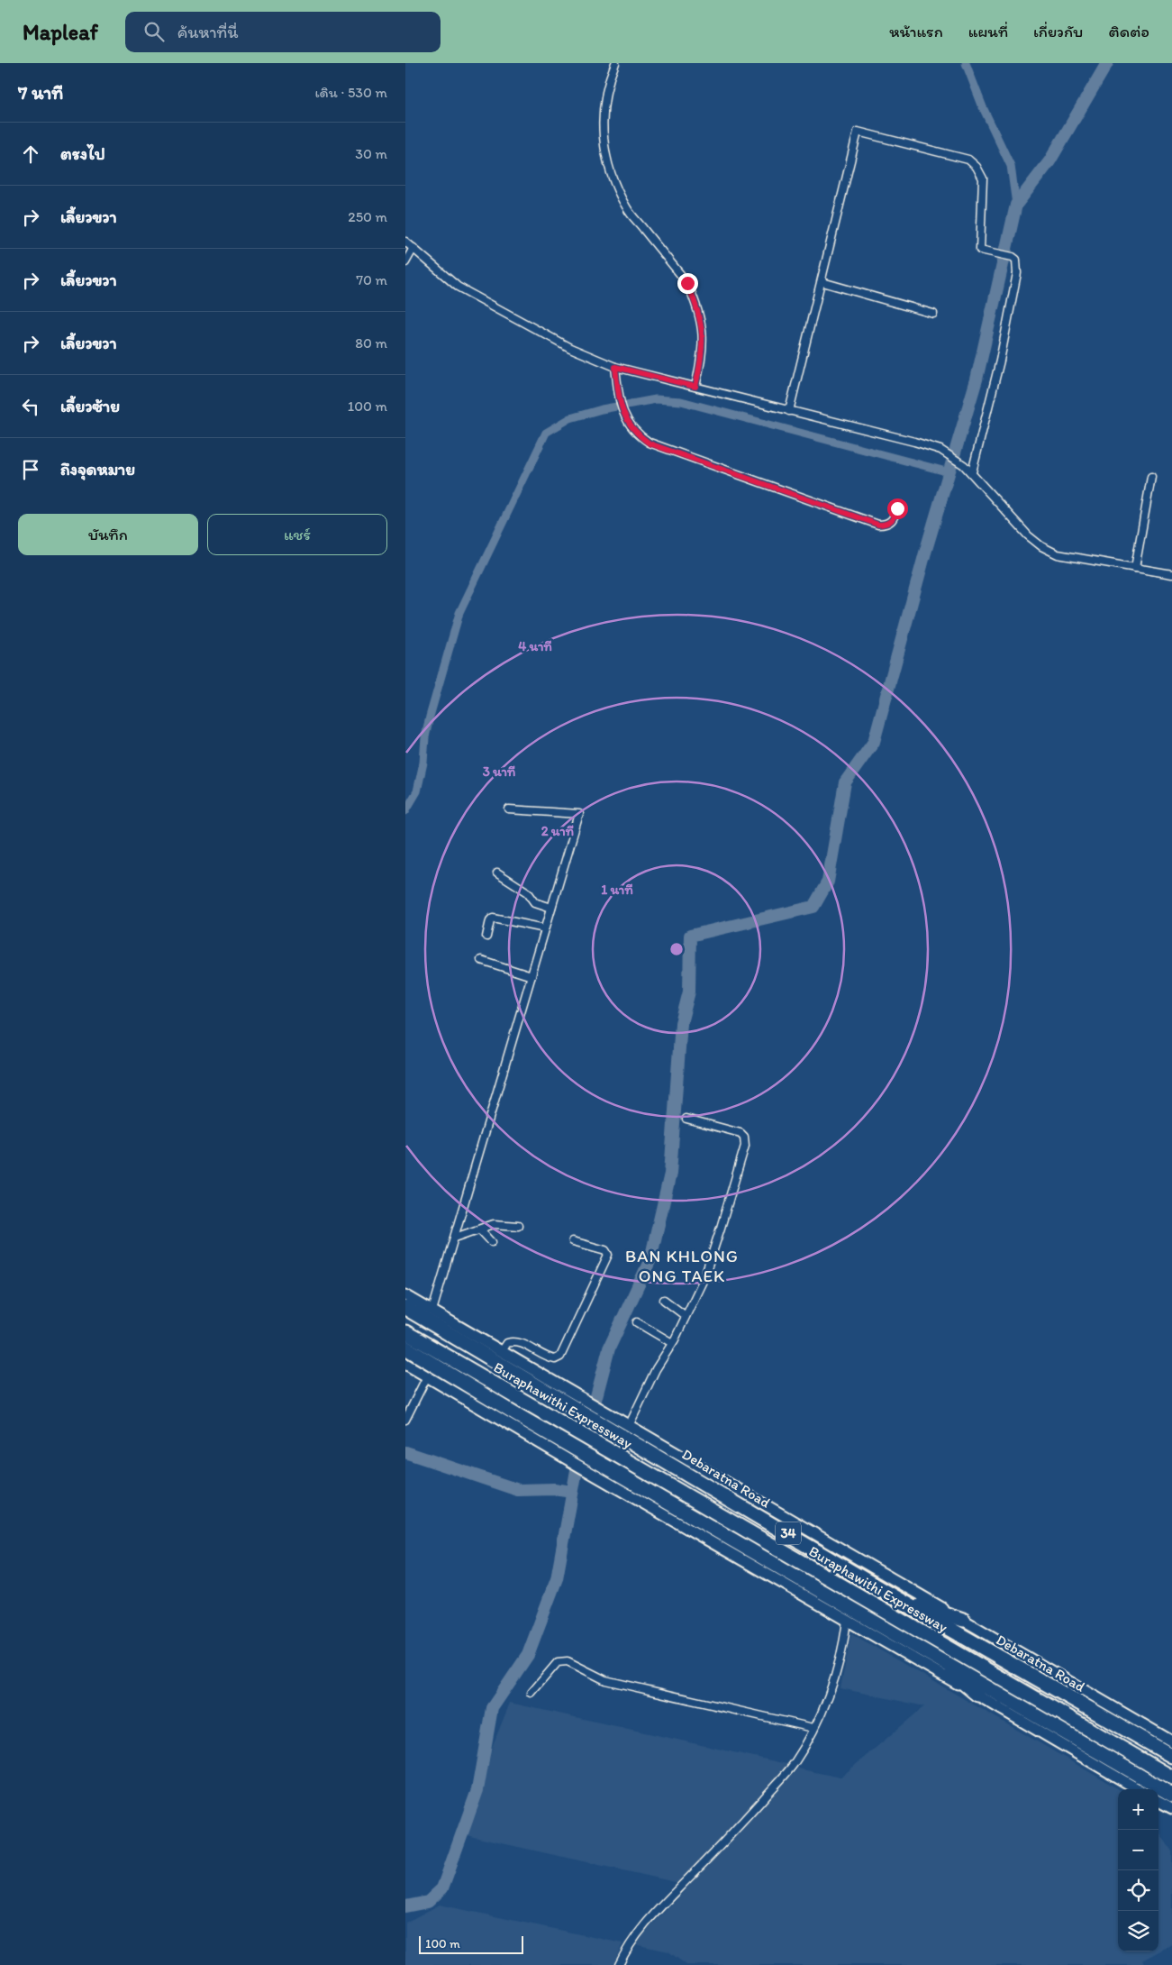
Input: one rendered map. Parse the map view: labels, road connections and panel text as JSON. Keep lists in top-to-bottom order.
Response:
{
  "streets": {
    "highway": ["Buraphawithi Expressway", "Debaratna Road", "34"]
  },
  "districts": ["BAN KHLONG ONG TAEK"],
  "scale_bar": "100 m",
  "page": {
    "header": "Mapleaf",
    "search": "ค้นหาที่นี่",
    "nav": [
      "หน้าแรก",
      "แผนที่",
      "เกี่ยวกับ",
      "ติดต่อ"
    ],
    "heading": ["7 นาที", "เดิน · 530 m"],
    "list": [
      ["ตรงไป", "30 m"],
      ["เลี้ยวขวา", "250 m"],
      ["เลี้ยวขวา", "70 m"],
      ["เลี้ยวขวา", "80 m"],
      ["เลี้ยวซ้าย", "100 m"],
      "ถึงจุดหมาย"
    ],
    "buttons": ["บันทึก", "แชร์"],
    "map_buttons": ["+", "−"],
    "scale": "100 m"
  },
  "rings": [
    "4 นาที",
    "3 นาที",
    "2 นาที",
    "1 นาที"
  ]
}
